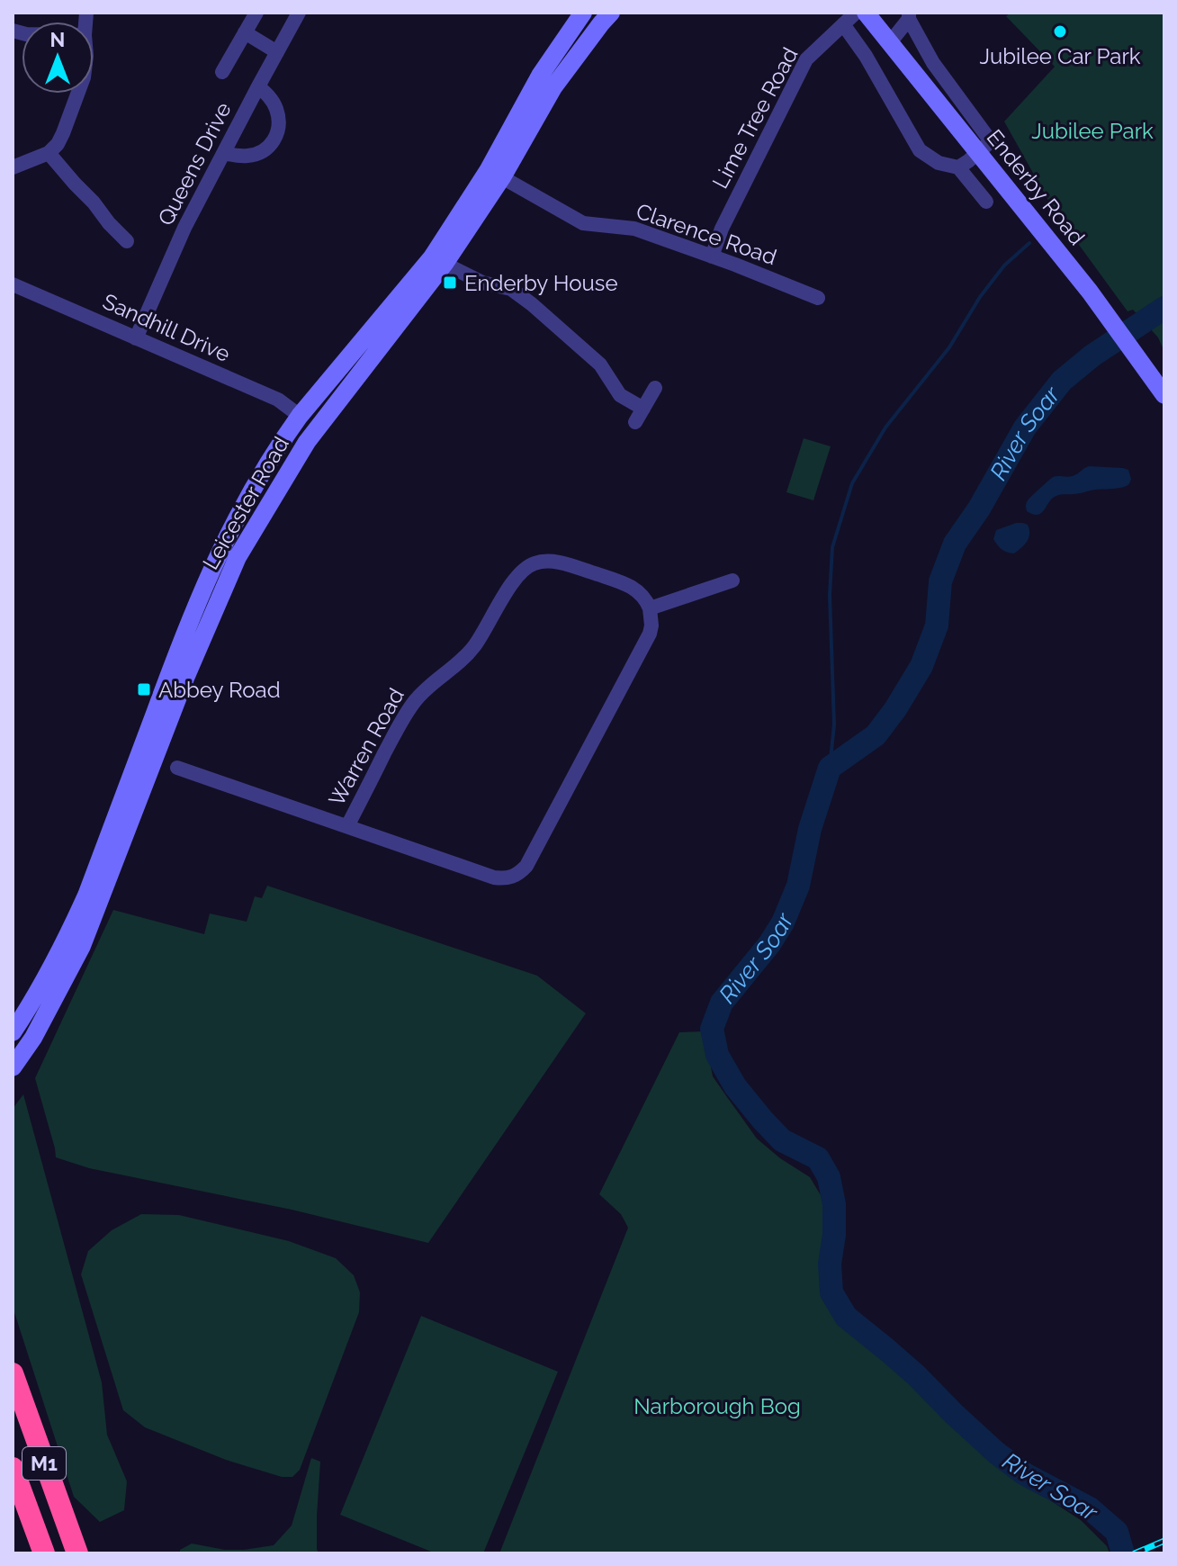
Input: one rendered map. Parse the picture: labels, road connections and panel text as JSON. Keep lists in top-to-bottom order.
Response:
{
  "streets": {
    "highway": ["M1"],
    "main road": ["Enderby Road", "Leicester Road"],
    "street": [
      "Lime Tree Road",
      "Queens Drive",
      "Clarence Road",
      "Sandhill Drive",
      "Warren Road"
    ]
  },
  "crossings": [
    ["Lime Tree Road", "Clarence Road"],
    ["Queens Drive", "Sandhill Drive"],
    ["Clarence Road", "Leicester Road"],
    ["Sandhill Drive", "Leicester Road"]
  ],
  "water": ["River Soar"],
  "parks": ["Jubilee Park", "Narborough Bog"],
  "places": {
    "other": ["Jubilee Car Park"],
    "transit": ["Enderby House", "Abbey Road"]
  },
  "north": "top"
}
